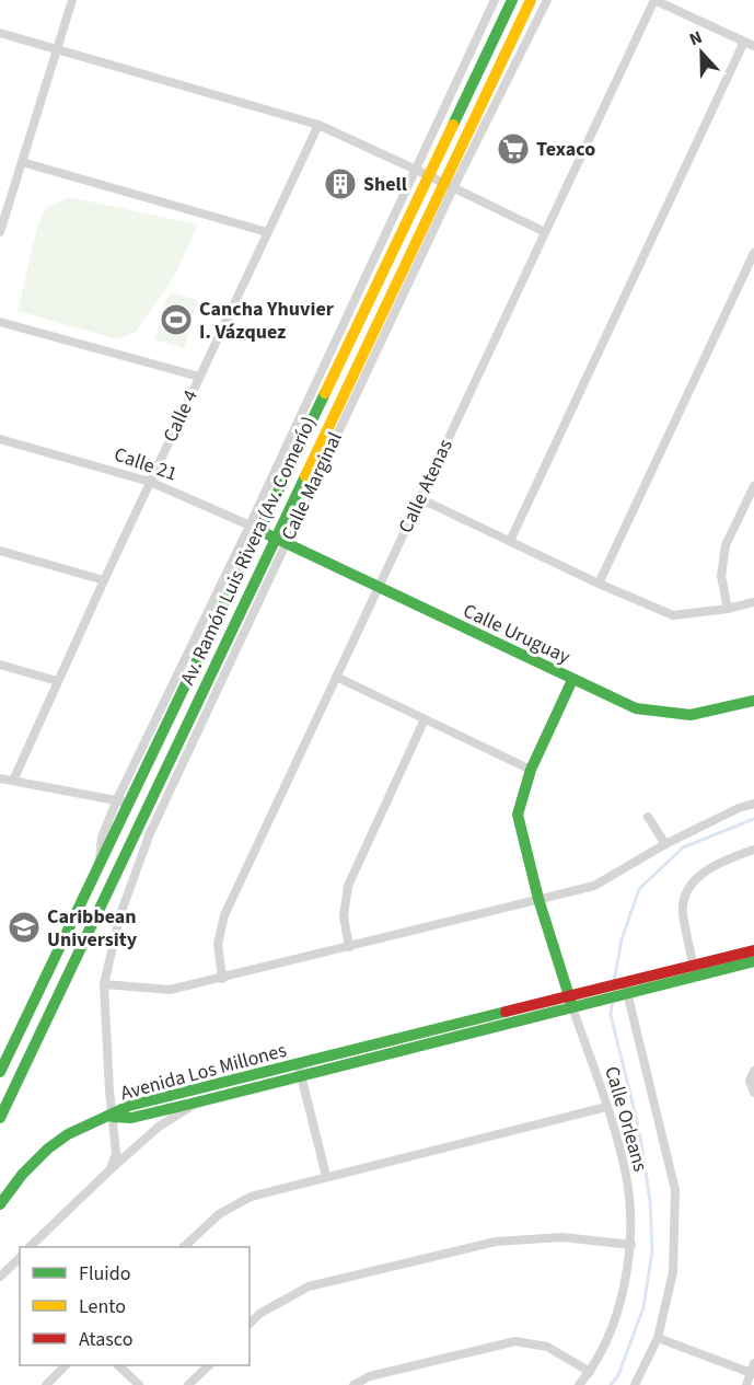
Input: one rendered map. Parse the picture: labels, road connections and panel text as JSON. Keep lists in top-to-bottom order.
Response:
{
  "streets": {
    "main road": [
      "Calle 21",
      "Av. Ramón Luis Rivera (Av. Comerío)",
      "Calle Uruguay",
      "Avenida Los Millones",
      "Calle Orleans"
    ],
    "street": ["Calle 4", "Calle Marginal", "Calle Atenas"]
  },
  "crossings": [
    ["Calle 4", "Calle 21"],
    ["Calle 21", "Calle Marginal"],
    ["Calle 21", "Av. Ramón Luis Rivera (Av. Comerío)"],
    ["Calle 21", "Calle Uruguay"],
    ["Calle Marginal", "Av. Ramón Luis Rivera (Av. Comerío)"],
    ["Calle Marginal", "Calle Uruguay"],
    ["Calle Marginal", "Avenida Los Millones"],
    ["Calle Atenas", "Calle Uruguay"],
    ["Av. Ramón Luis Rivera (Av. Comerío)", "Calle Uruguay"],
    ["Calle Uruguay", "Calle Orleans"],
    ["Avenida Los Millones", "Calle Orleans"]
  ],
  "places": {
    "supermarket": ["Texaco"],
    "building": ["Shell"],
    "sports": ["Cancha Yhuvier I. Vázquez"],
    "school or university": ["Caribbean University"]
  },
  "legend": ["Fluido", "Lento", "Atasco"],
  "north": "top"
}
